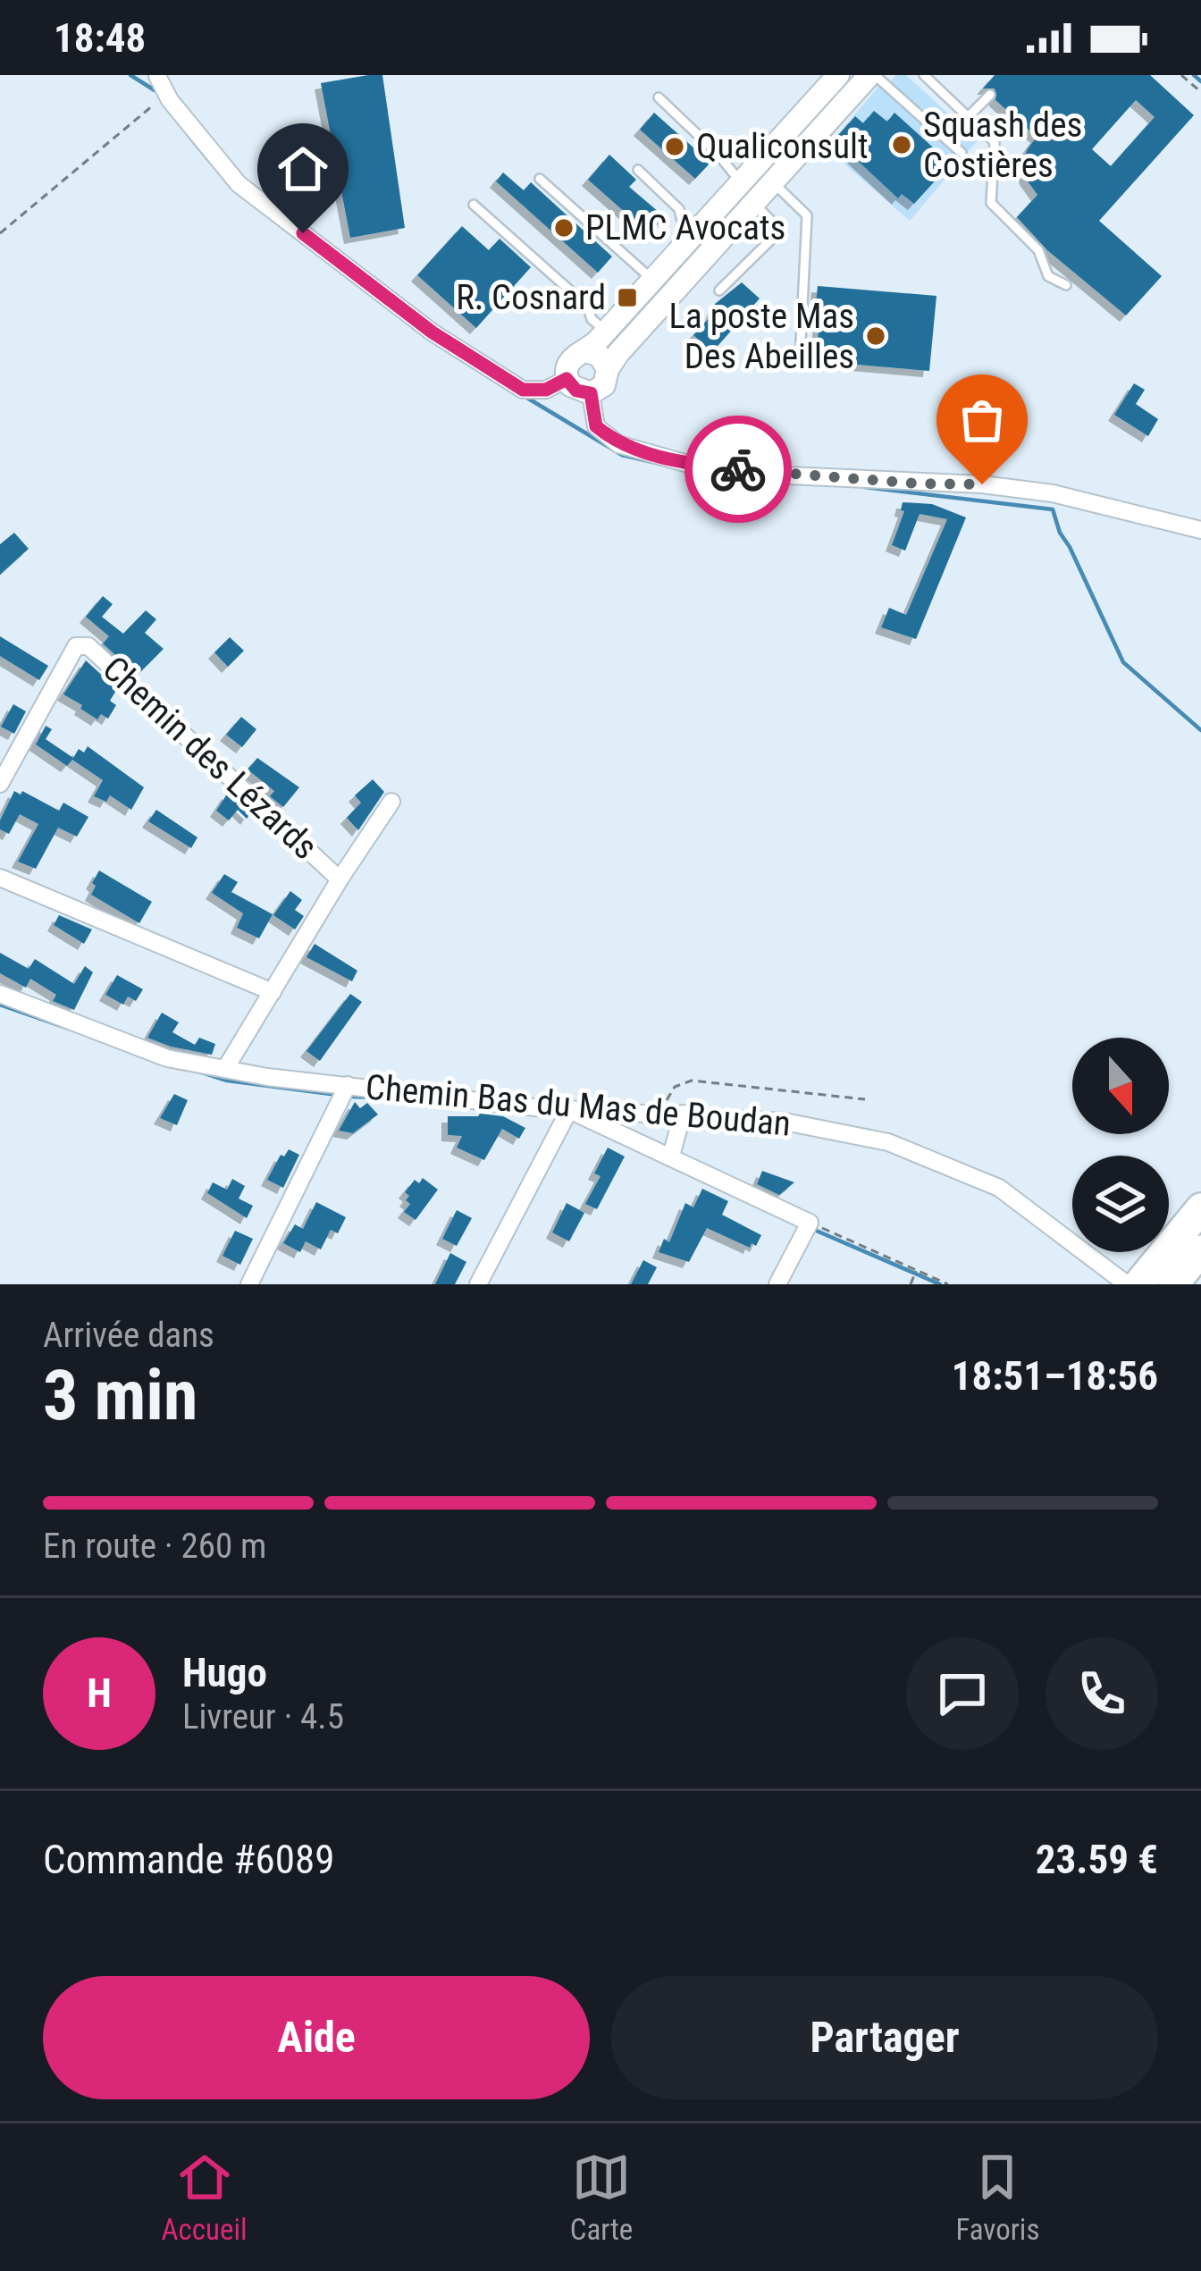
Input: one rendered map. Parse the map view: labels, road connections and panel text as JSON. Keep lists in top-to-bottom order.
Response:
{
  "streets": {
    "street": ["Chemin des Lézards", "Chemin Bas du Mas de Boudan"]
  },
  "places": {
    "other": [
      "Squash des Costières",
      "Qualiconsult",
      "PLMC Avocats",
      "La poste Mas Des Abeilles"
    ],
    "transit": ["R. Cosnard"]
  },
  "north": "bottom",
  "page": {
    "status": "18:48",
    "heading": ["3 min", "Arrivée dans", "18:51–18:56"],
    "panel": [
      "Hugo",
      "Livreur · 4.5",
      "Commande #6089",
      "23.59 €"
    ],
    "bar": "En route · 260 m",
    "round": "H",
    "buttons": ["Aide", "Partager"],
    "tabs": ["Accueil", "Carte", "Favoris"]
  }
}
